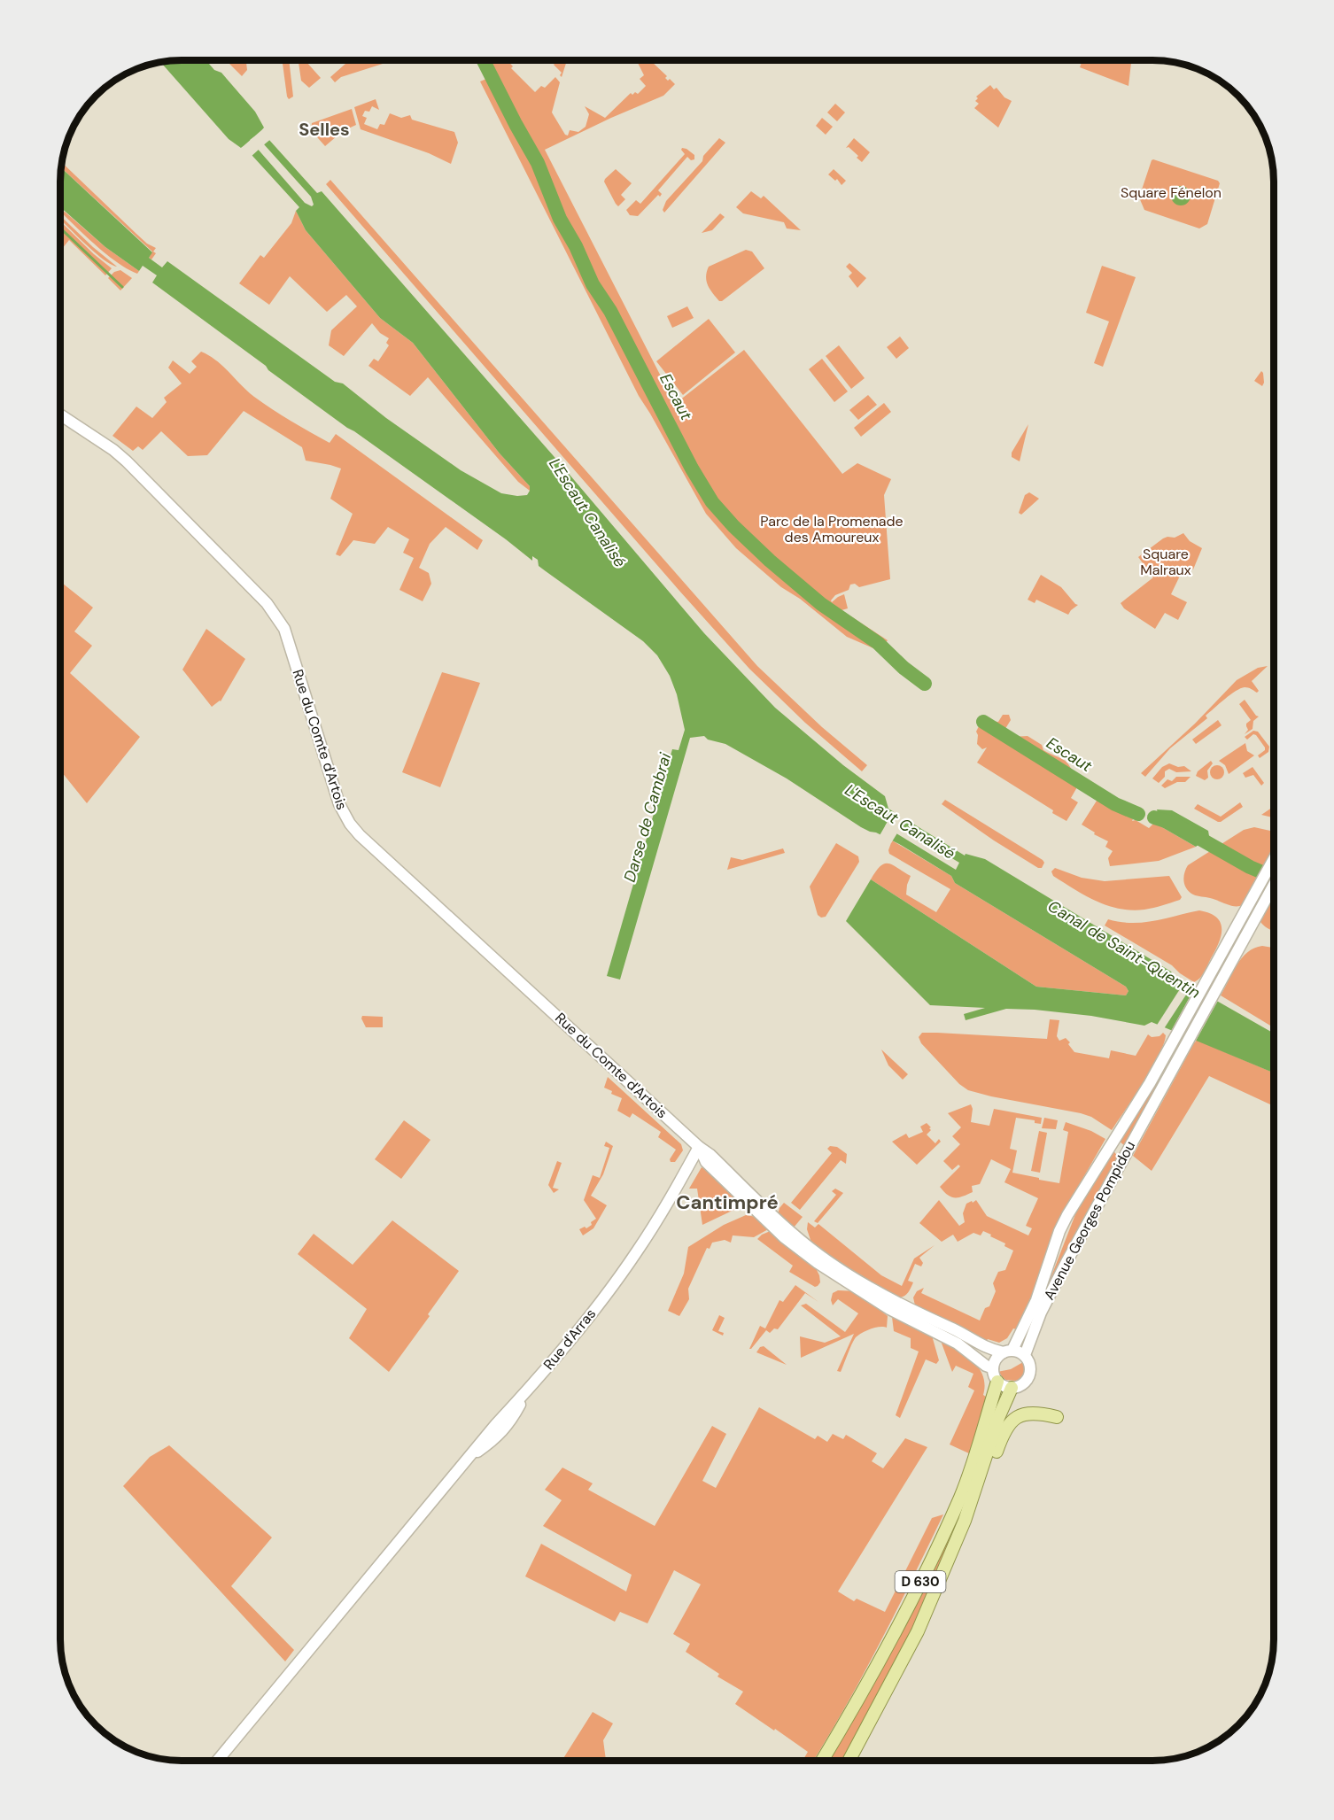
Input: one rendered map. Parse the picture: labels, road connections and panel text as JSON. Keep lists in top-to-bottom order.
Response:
{
  "streets": {
    "main road": [
      "Rue du Comte d'Artois",
      "Avenue Georges Pompidou",
      "Rue d'Arras",
      "D 630"
    ]
  },
  "crossings": [
    ["Rue du Comte d'Artois", "Rue d'Arras"],
    ["Avenue Georges Pompidou", "D 630"]
  ],
  "districts": ["Selles", "Cantimpré"],
  "water": [
    "Escaut",
    "L'Escaut Canalisé",
    "Darse de Cambrai",
    "Canal de Saint-Quentin"
  ],
  "parks": ["Square Fénelon", "Parc de la Promenade des Amoureux", "Square Malraux"]
}
